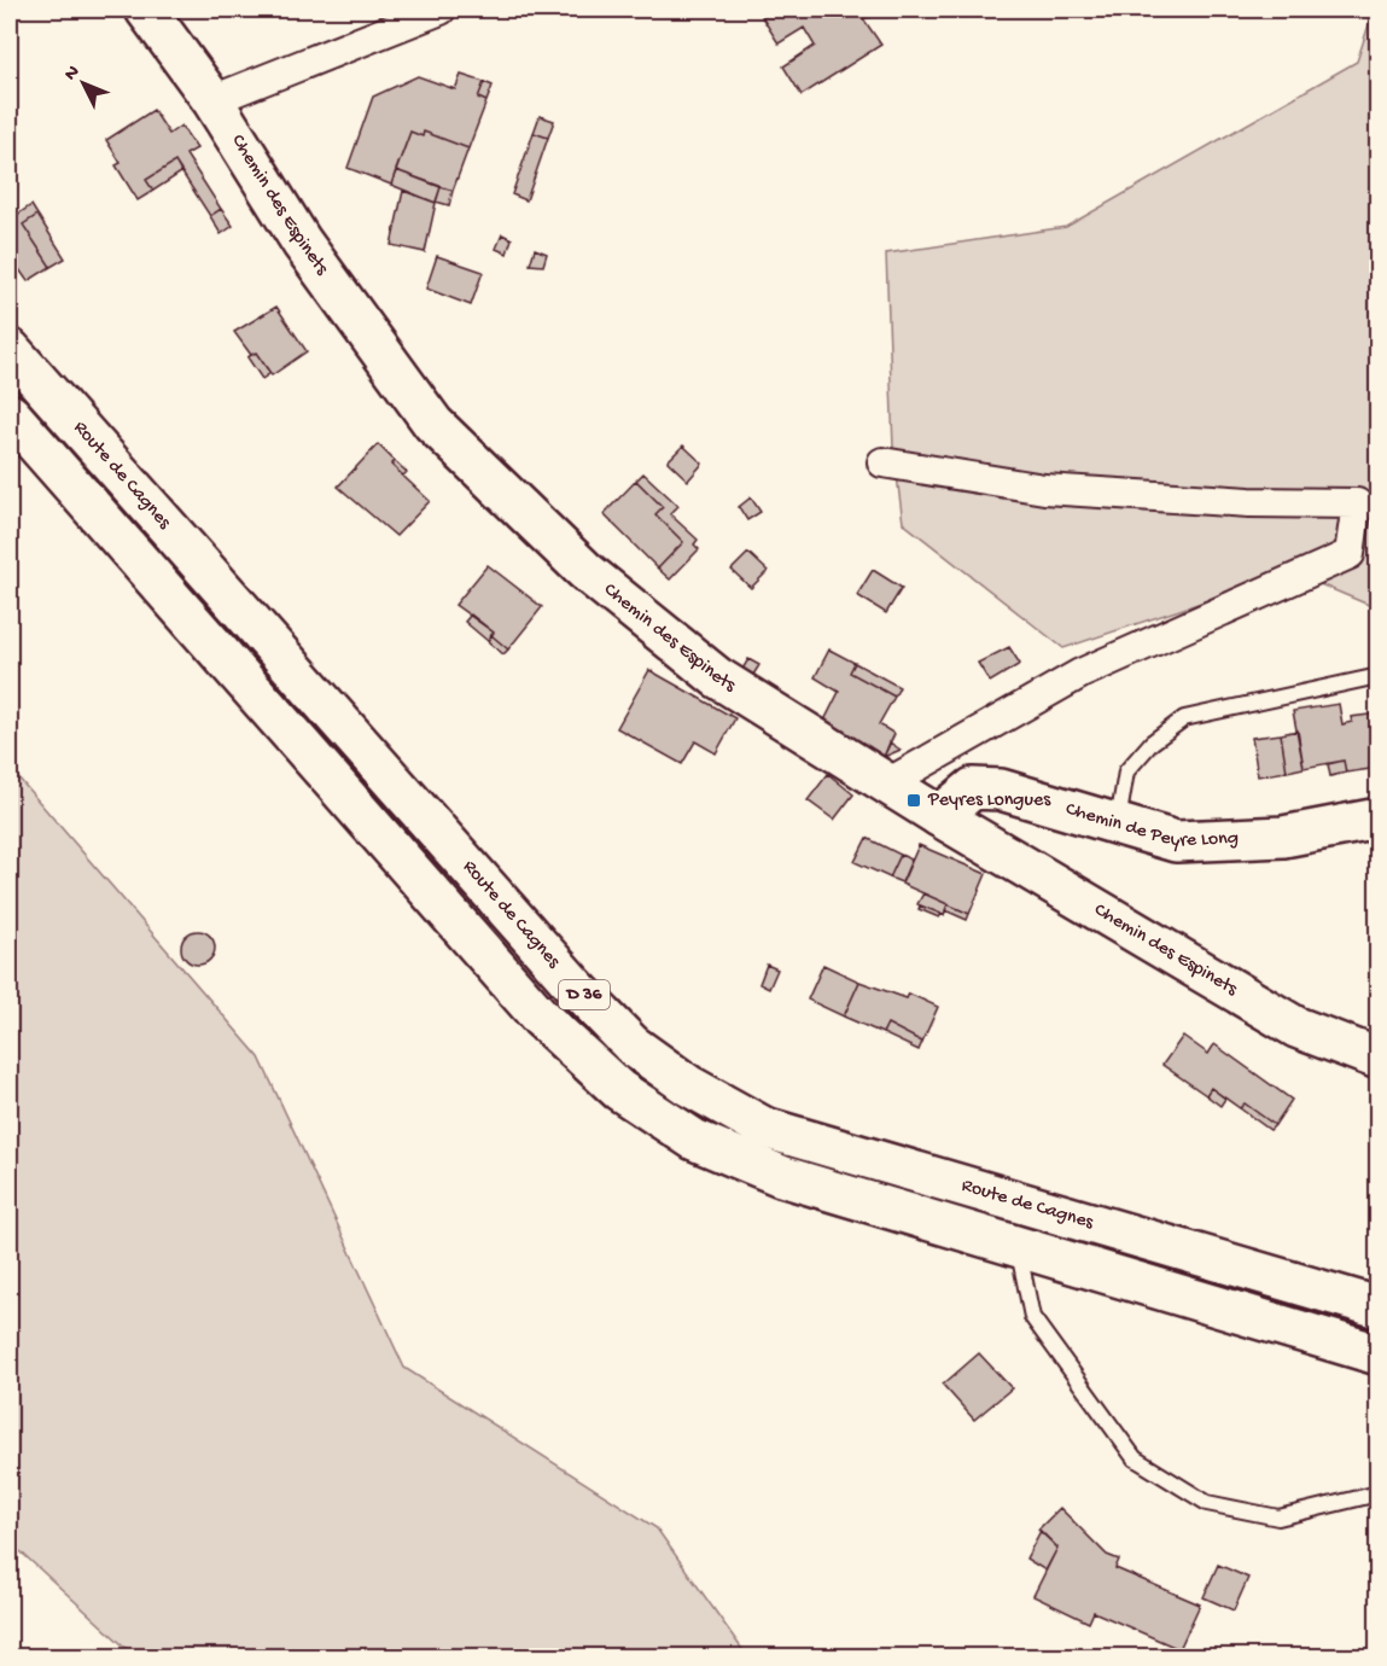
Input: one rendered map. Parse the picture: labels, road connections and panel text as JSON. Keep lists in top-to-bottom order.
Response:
{
  "streets": {
    "main road": [
      "Chemin des Espinets",
      "Route de Cagnes",
      "Chemin de Peyre Long",
      "D 36"
    ]
  },
  "crossings": [
    ["Chemin des Espinets", "Chemin de Peyre Long"]
  ],
  "places": {
    "transit": ["Peyres Longues"]
  },
  "north": "top left"
}
